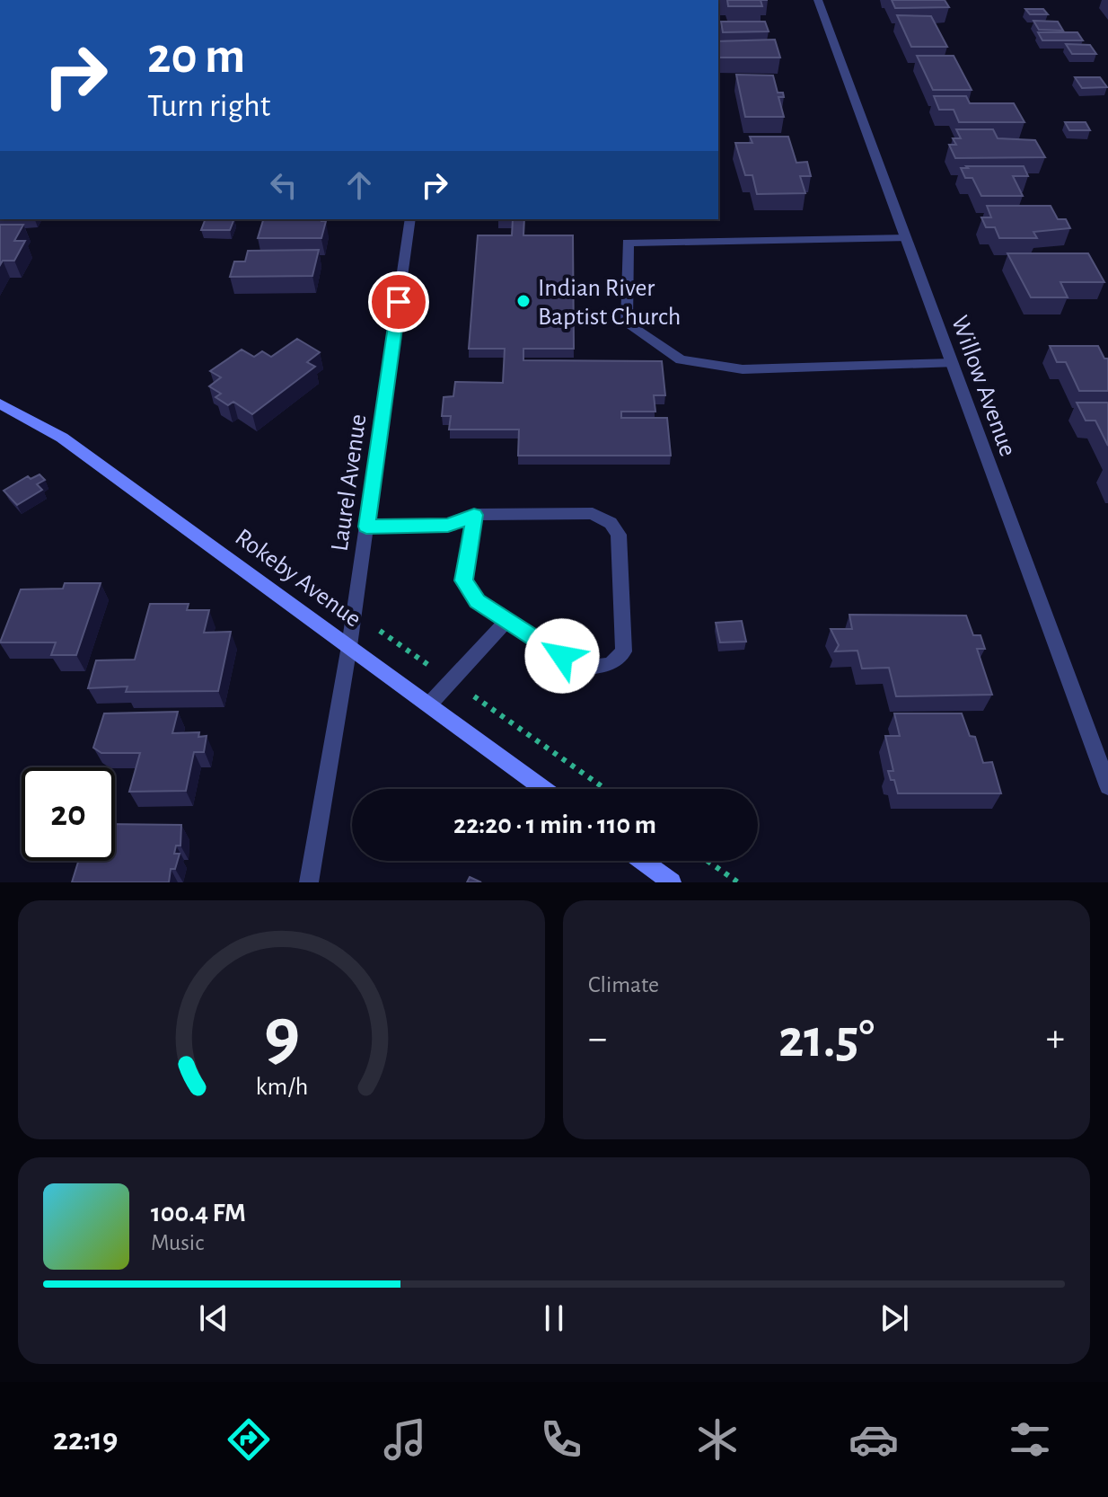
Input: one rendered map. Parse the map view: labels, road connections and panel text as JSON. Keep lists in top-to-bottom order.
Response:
{
  "streets": {
    "street": ["Willow Avenue", "Laurel Avenue", "Rokeby Avenue"]
  },
  "crossings": [
    ["Laurel Avenue", "Rokeby Avenue"]
  ],
  "places": ["Indian River Baptist Church"],
  "page": {
    "turn": ["20 m", "Turn right"],
    "limit": "20",
    "trip": "22:20 · 1 min · 110 m",
    "tile": "Climate",
    "heat": ["−", "21.5°", "+"],
    "song": ["100.4 FM", "Music"],
    "tabs": "22:19",
    "gauge": ["9", "km/h"]
  }
}
